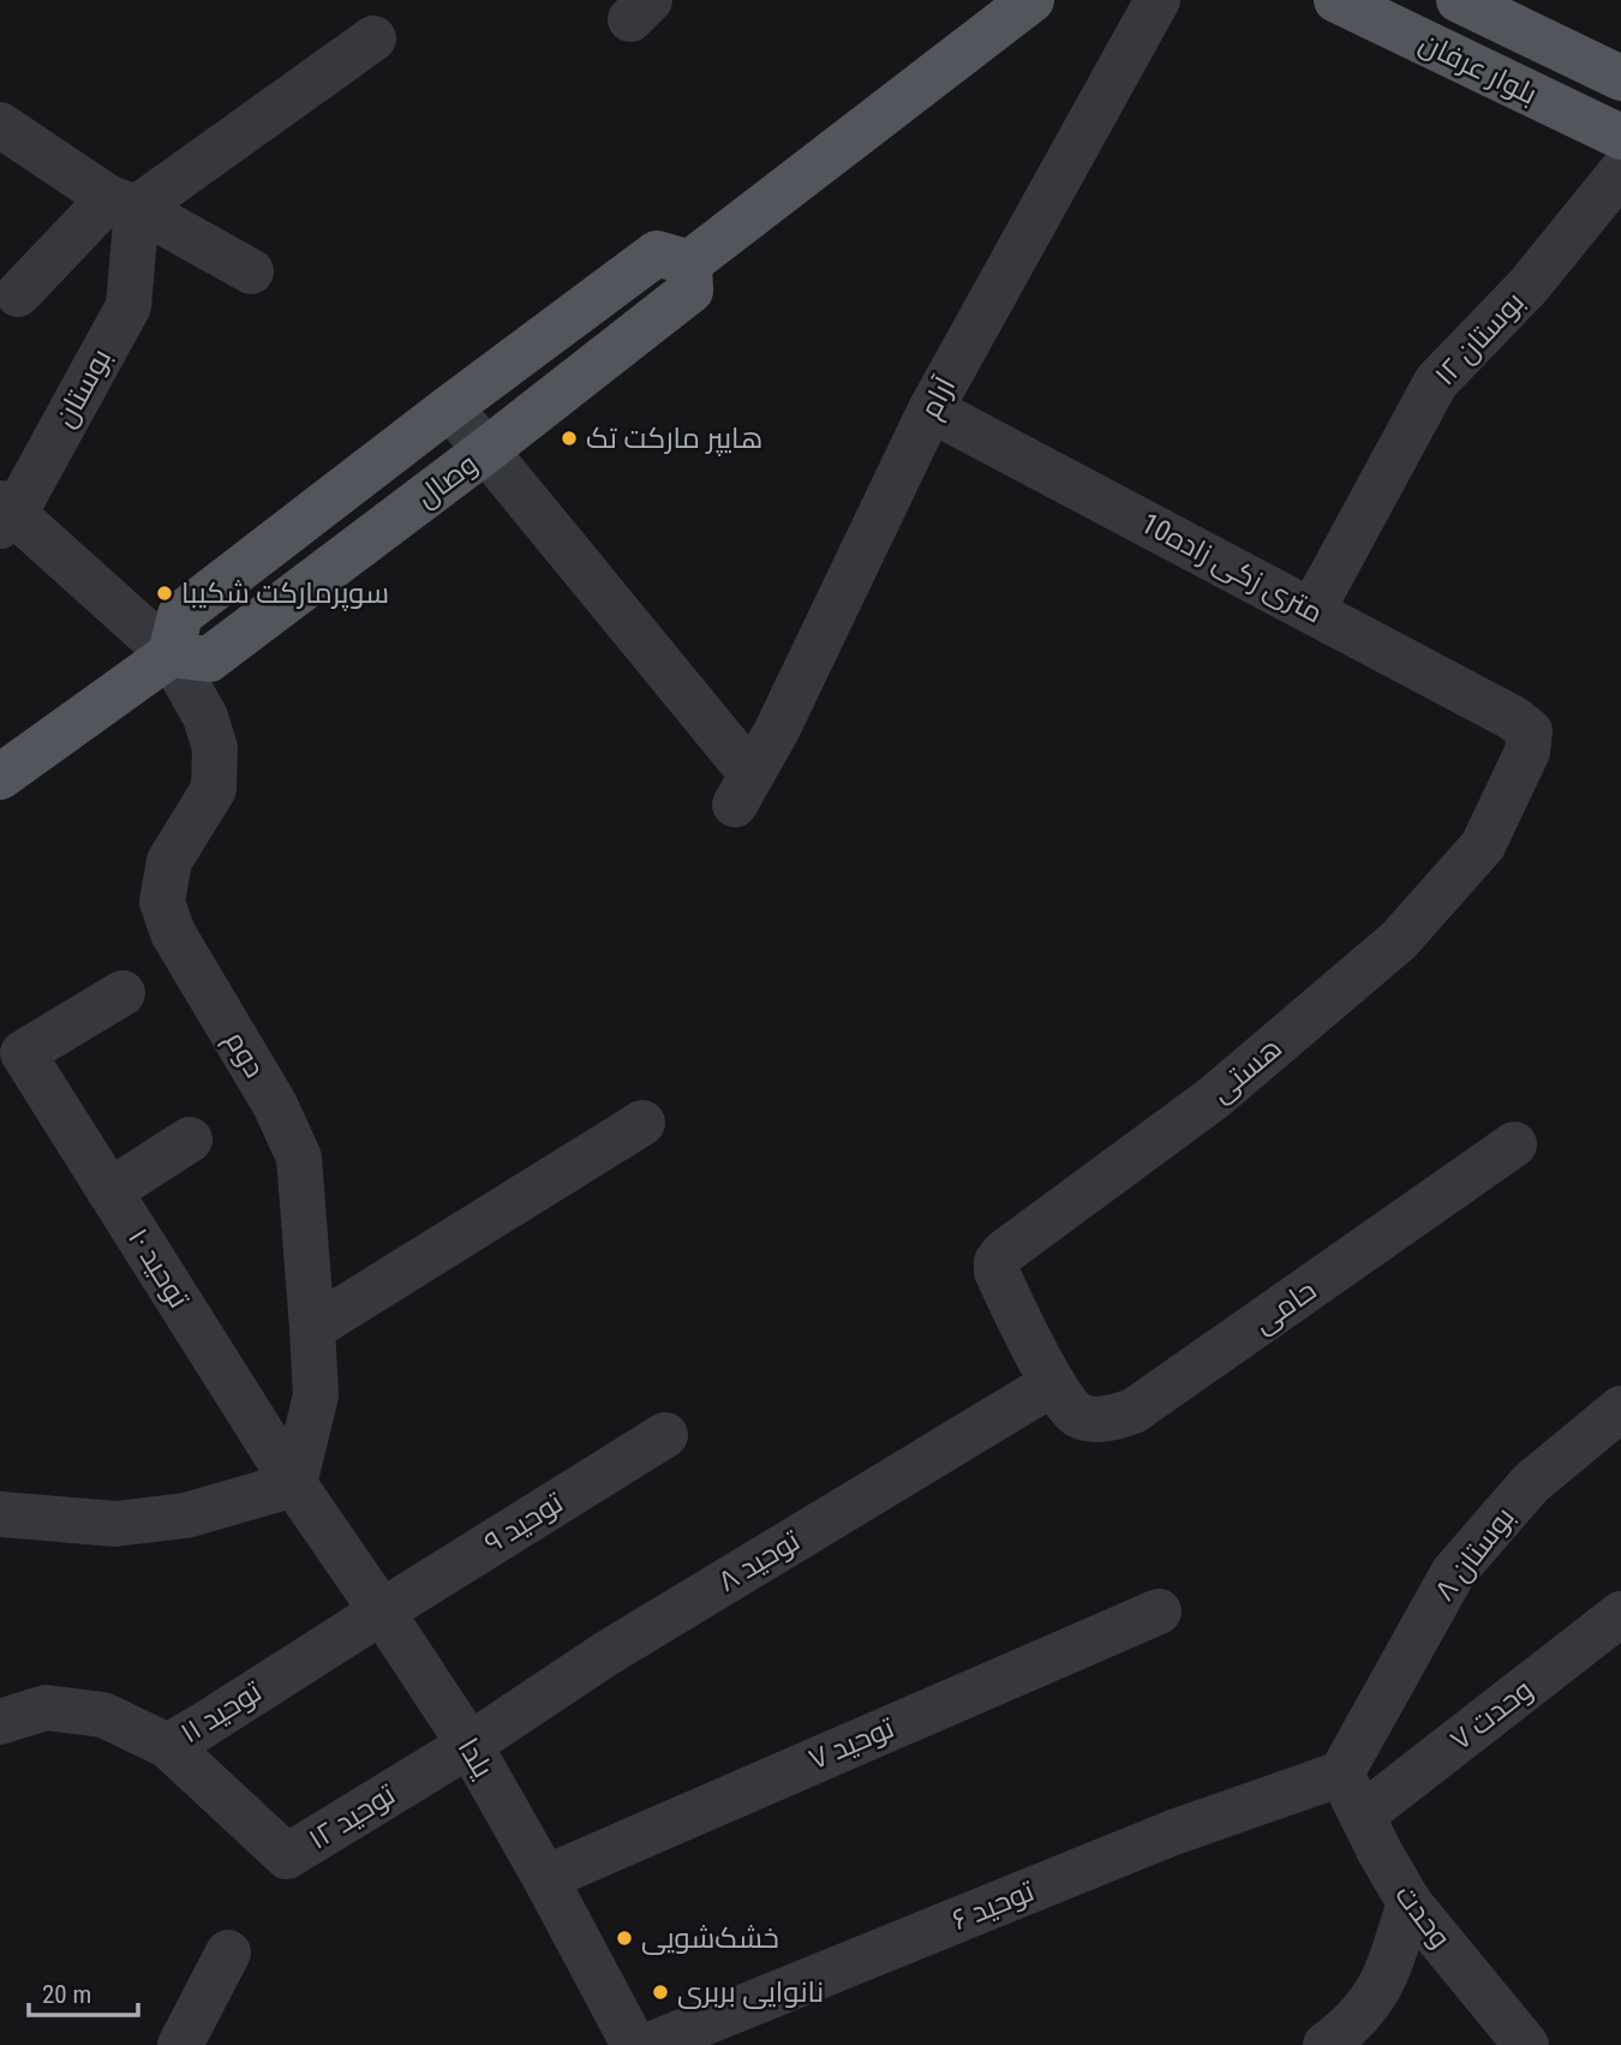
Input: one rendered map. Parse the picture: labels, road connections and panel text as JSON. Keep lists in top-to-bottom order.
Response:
{
  "streets": {
    "main road": ["بلوار عرفان", "وصال"],
    "street": [
      "بوستان ۱۲",
      "بوستان",
      "آرام",
      "10متری زکی زاده",
      "دوم",
      "هستی",
      "توحید ۱۰",
      "حامی",
      "توحید ۹",
      "بوستان ۸",
      "توحید ۸",
      "توحید ۱۱",
      "وحدت ۷",
      "توحید ۷",
      "یلدا",
      "توحید ۱۲",
      "توحید ۶",
      "وحدت"
    ]
  },
  "crossings": [
    ["بوستان ۱۲", "10متری زکی زاده"],
    ["بوستان", "وصال"],
    ["بوستان", "دوم"],
    ["آرام", "وصال"],
    ["آرام", "10متری زکی زاده"],
    ["وصال", "دوم"],
    ["10متری زکی زاده", "هستی"],
    ["دوم", "توحید ۱۰"],
    ["دوم", "یلدا"],
    ["هستی", "حامی"],
    ["هستی", "توحید ۸"],
    ["توحید ۱۰", "یلدا"],
    ["حامی", "توحید ۸"],
    ["توحید ۹", "توحید ۱۱"],
    ["توحید ۹", "یلدا"],
    ["بوستان ۸", "توحید ۶"],
    ["بوستان ۸", "وحدت"],
    ["توحید ۸", "یلدا"],
    ["توحید ۸", "توحید ۱۲"],
    ["توحید ۱۱", "یلدا"],
    ["توحید ۱۱", "توحید ۱۲"],
    ["وحدت ۷", "وحدت"],
    ["توحید ۷", "یلدا"],
    ["یلدا", "توحید ۱۲"],
    ["توحید ۶", "وحدت"]
  ],
  "places": [
    "هایپر مارکت تک",
    "سوپرمارکت شکیبا",
    "خشک‌شویی",
    "نانوایی بربری"
  ],
  "scale_bar": "20 m"
}
